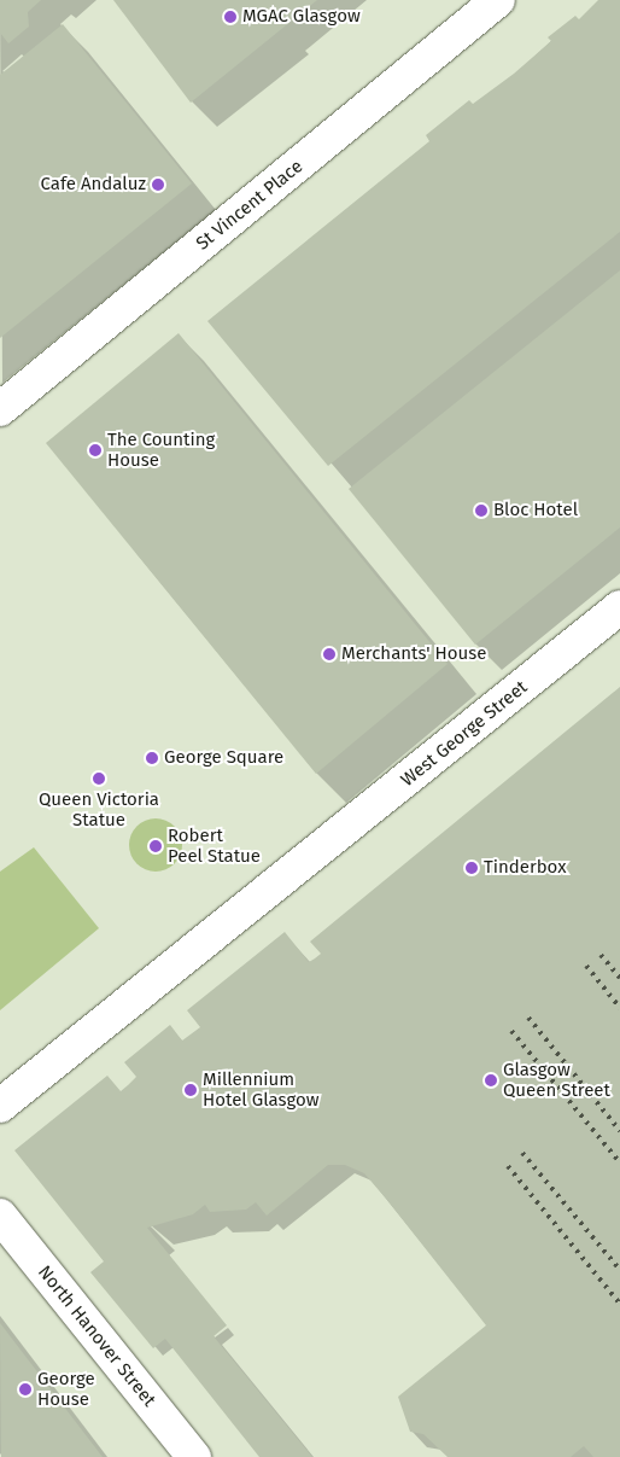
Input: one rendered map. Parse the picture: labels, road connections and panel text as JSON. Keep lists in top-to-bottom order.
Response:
{
  "streets": {
    "street": ["St Vincent Place", "West George Street", "North Hanover Street"]
  },
  "places": [
    "MGAC Glasgow",
    "Cafe Andaluz",
    "The Counting House",
    "Bloc Hotel",
    "Merchants' House",
    "George Square",
    "Queen Victoria Statue",
    "Robert Peel Statue",
    "Tinderbox",
    "Glasgow Queen Street",
    "Millennium Hotel Glasgow",
    "George House"
  ]
}
